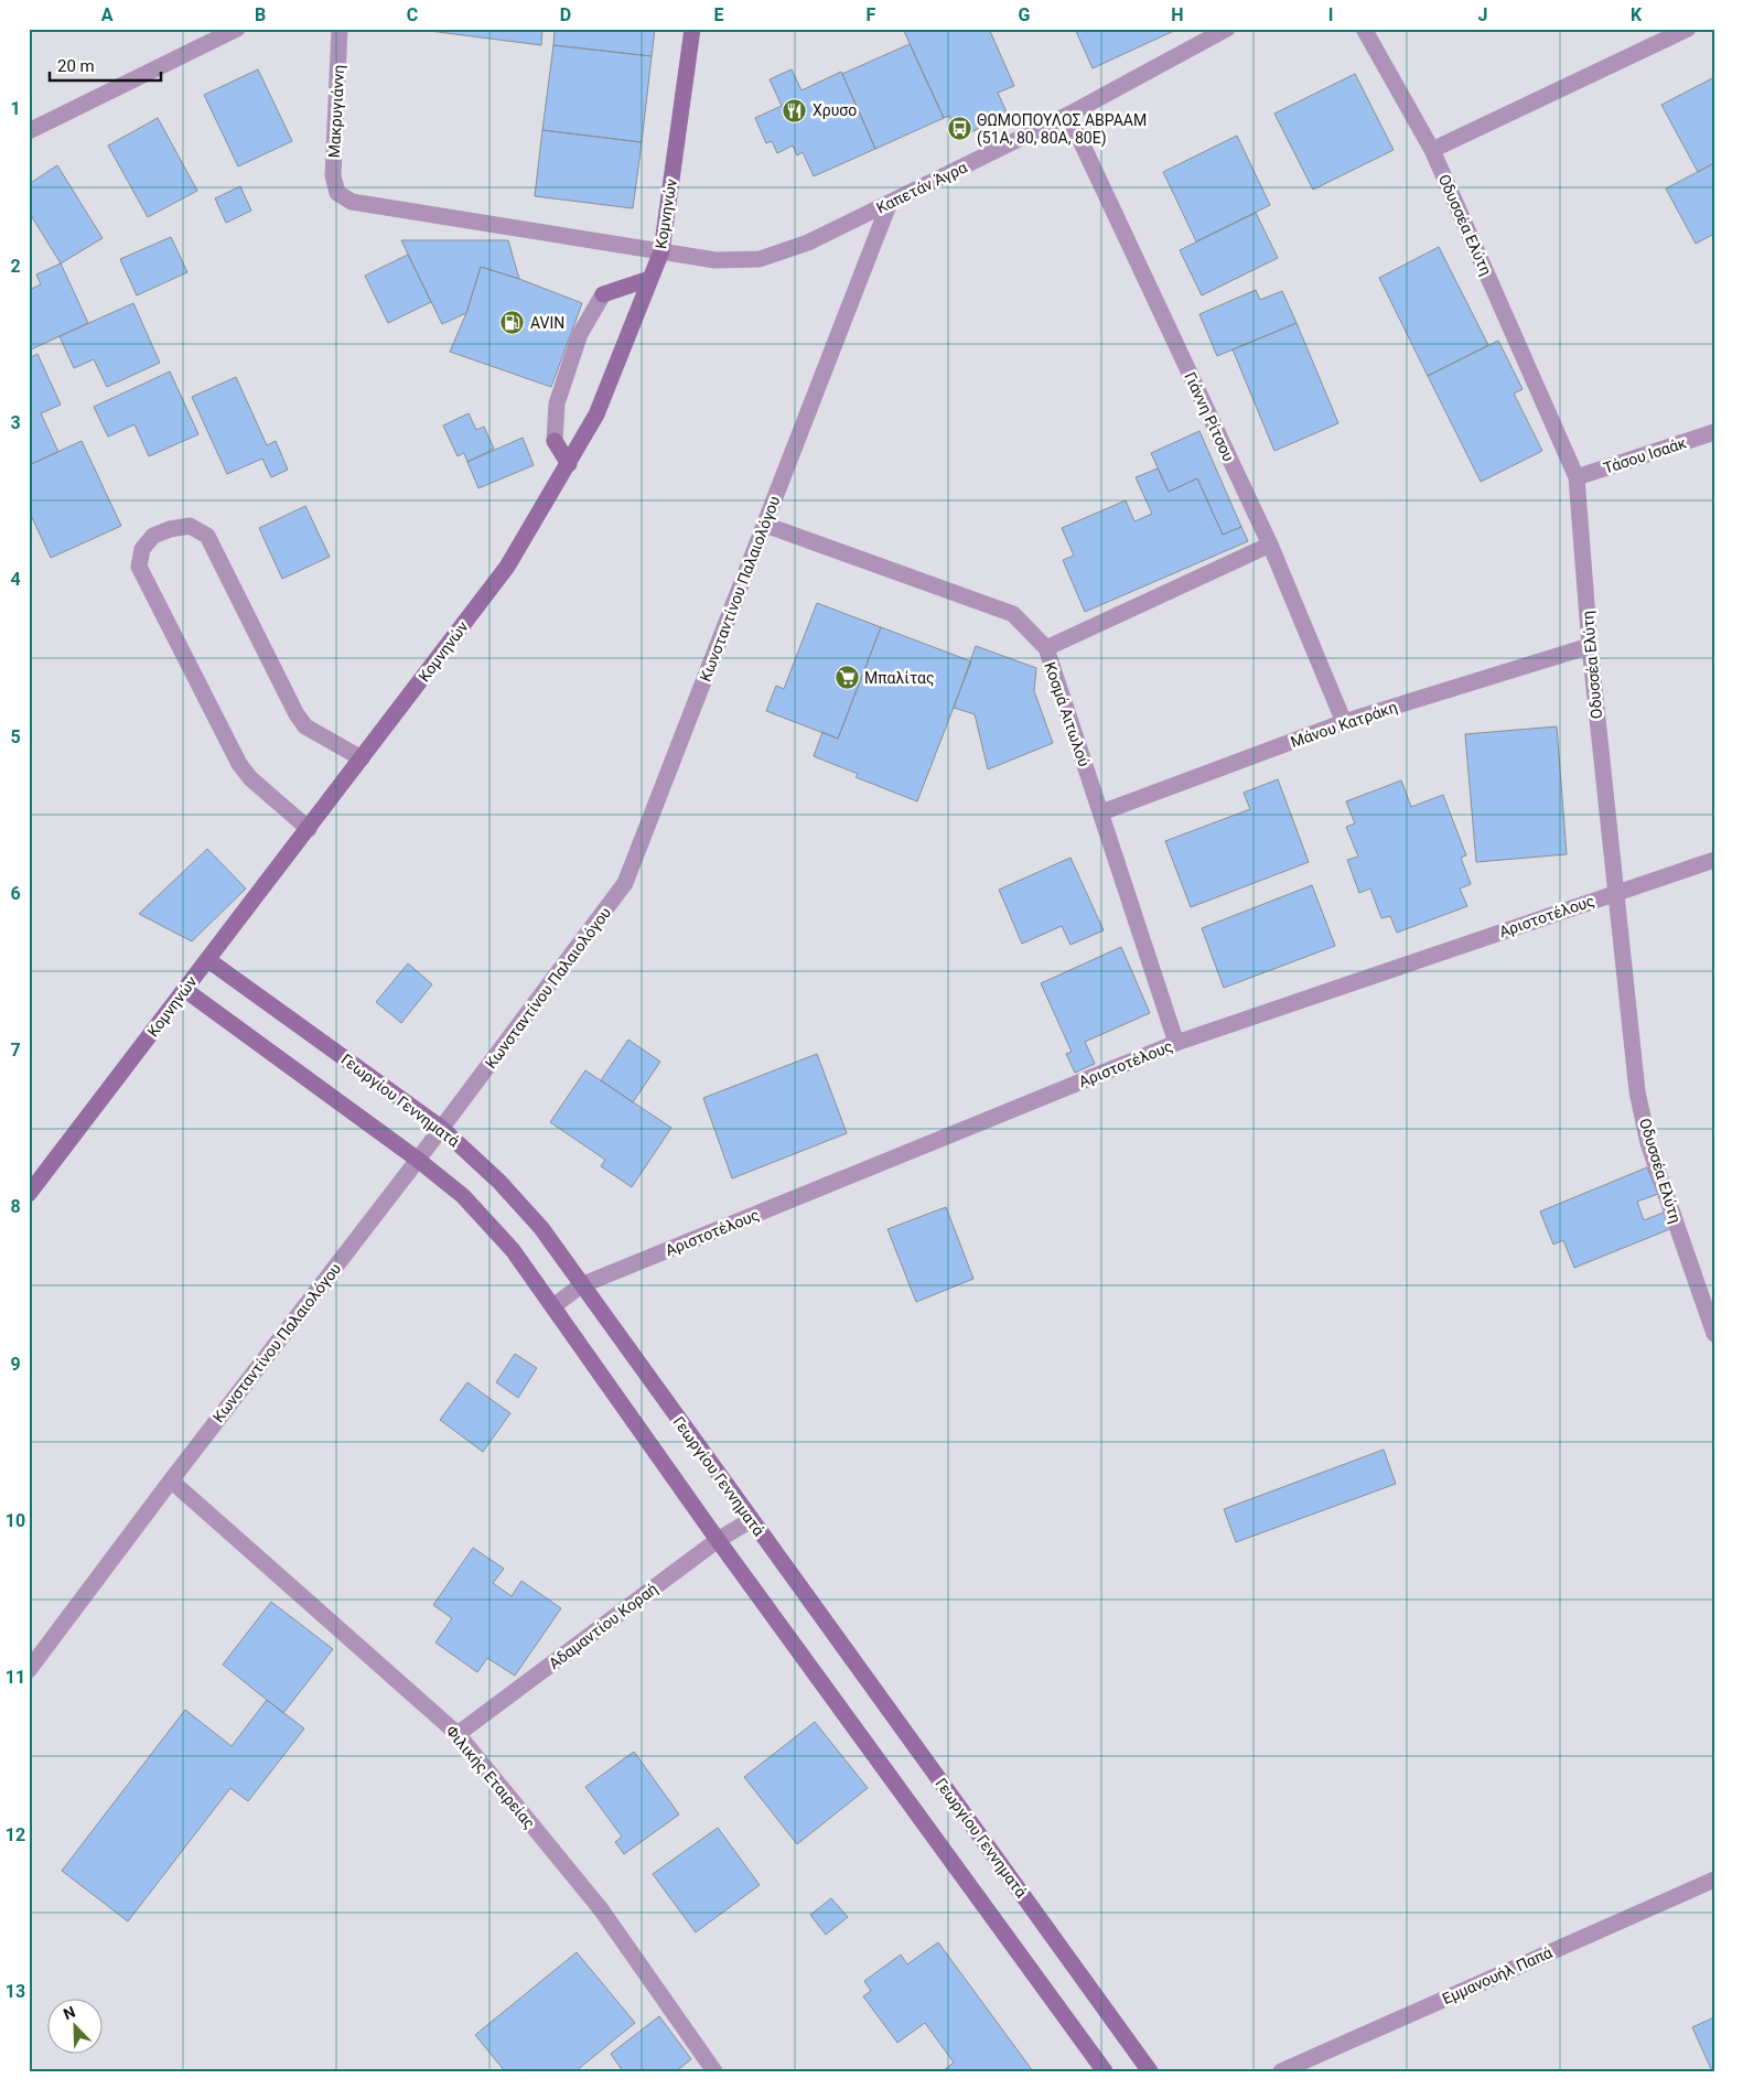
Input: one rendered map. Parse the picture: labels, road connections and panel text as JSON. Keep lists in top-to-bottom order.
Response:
{
  "streets": {
    "street": [
      "Μακρυγιάννη",
      "Καπετάν Άγρα",
      "Κομνηνών",
      "Οδυσσέα Ελύτη",
      "Γιάννη Ρίτσου",
      "Τάσου Ισαάκ",
      "Κωνσταντίνου Παλαιολόγου",
      "Κοσμά Αιτωλού",
      "Μάνου Κατράκη",
      "Αριστοτέλους",
      "Γεωργίου Γεννηματά",
      "Αδαμαντίου Κοραή",
      "Φιλικής Εταιρείας",
      "Εμμανουήλ Παπά"
    ]
  },
  "crossings": [
    ["Μακρυγιάννη", "Καπετάν Άγρα"],
    ["Καπετάν Άγρα", "Κομνηνών"],
    ["Καπετάν Άγρα", "Γιάννη Ρίτσου"],
    ["Καπετάν Άγρα", "Κωνσταντίνου Παλαιολόγου"],
    ["Κομνηνών", "Γεωργίου Γεννηματά"],
    ["Οδυσσέα Ελύτη", "Τάσου Ισαάκ"],
    ["Οδυσσέα Ελύτη", "Μάνου Κατράκη"],
    ["Οδυσσέα Ελύτη", "Αριστοτέλους"],
    ["Γιάννη Ρίτσου", "Μάνου Κατράκη"],
    ["Κωνσταντίνου Παλαιολόγου", "Κοσμά Αιτωλού"],
    ["Κωνσταντίνου Παλαιολόγου", "Γεωργίου Γεννηματά"],
    ["Κωνσταντίνου Παλαιολόγου", "Φιλικής Εταιρείας"],
    ["Κοσμά Αιτωλού", "Μάνου Κατράκη"],
    ["Κοσμά Αιτωλού", "Αριστοτέλους"],
    ["Αριστοτέλους", "Γεωργίου Γεννηματά"],
    ["Γεωργίου Γεννηματά", "Αδαμαντίου Κοραή"],
    ["Αδαμαντίου Κοραή", "Φιλικής Εταιρείας"]
  ],
  "places": {
    "restaurant": ["Χρυσο"],
    "bus stop": ["ΘΩΜΟΠΟΥΛΟΣ ΑΒΡΑΑΜ (51Α, 80, 80Α, 80Ε)"],
    "fuel station": ["AVIN"],
    "supermarket": ["Μπαλίτας"]
  },
  "scale_bar": "20 m",
  "north": "top left",
  "grid": {
    "columns": [
      "A",
      "B",
      "C",
      "D",
      "E",
      "F",
      "G",
      "H",
      "I",
      "J",
      "K"
    ],
    "rows": [
      "1",
      "2",
      "3",
      "4",
      "5",
      "6",
      "7",
      "8",
      "9",
      "10",
      "11",
      "12",
      "13"
    ]
  }
}
